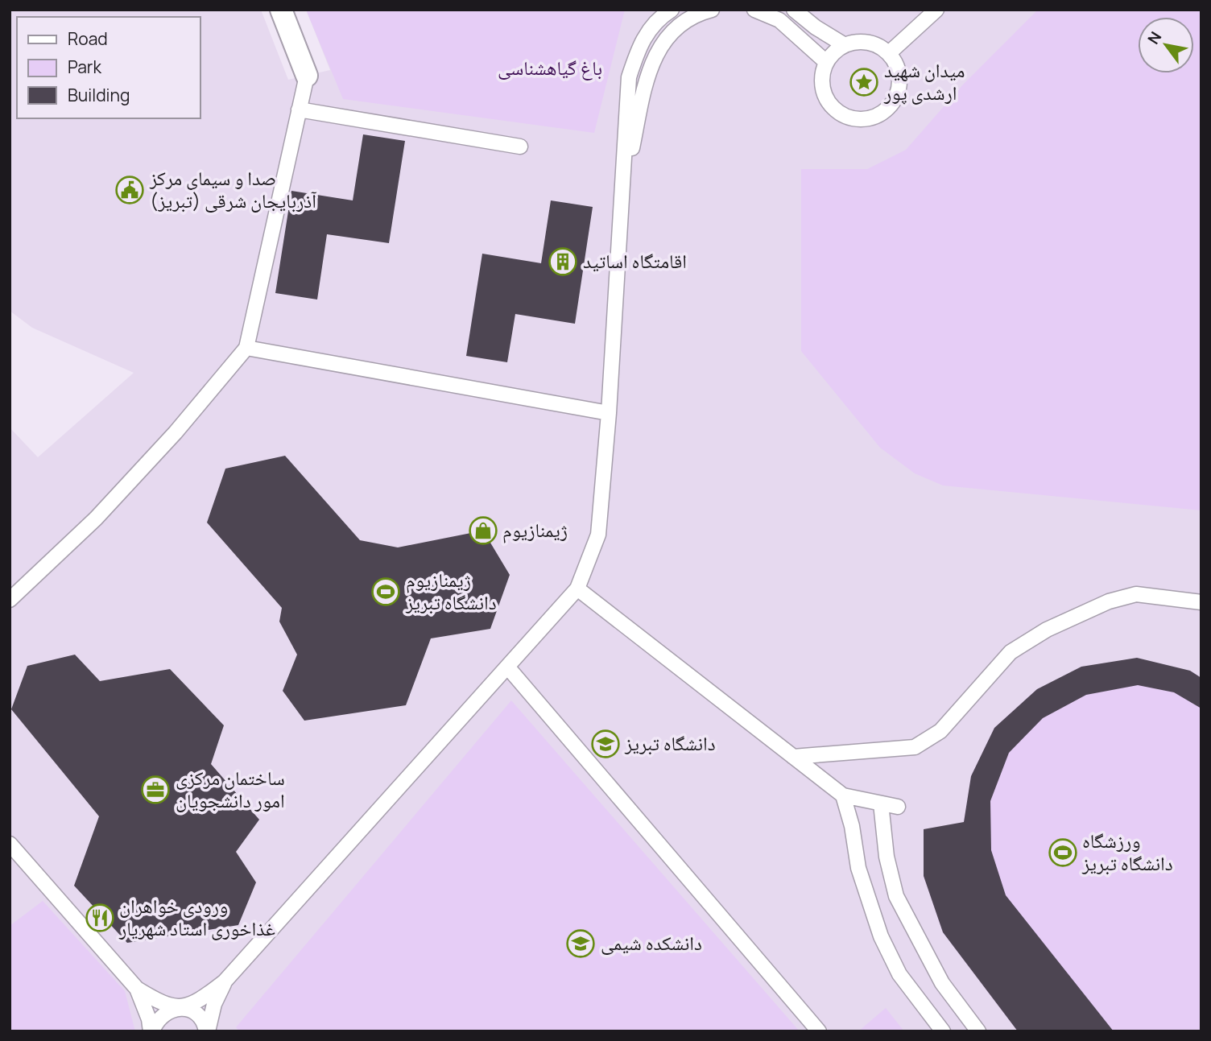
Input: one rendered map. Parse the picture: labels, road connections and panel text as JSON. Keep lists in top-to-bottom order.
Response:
{
  "parks": ["باغ گیاهشناسی"],
  "places": {
    "place": ["میدان شهید ارشدی پور"],
    "public building": ["صدا و سیمای مرکز آذربایجان شرقی (تبریز)"],
    "building": ["اقامتگاه اساتید"],
    "shop": ["ژیمنازیوم"],
    "sports": ["ژیمنازیوم دانشگاه تبریز", "ورزشگاه دانشگاه تبریز"],
    "school or university": ["دانشگاه تبریز", "دانشکده شیمی"],
    "office": ["ساختمان مرکزی امور دانشجویان"],
    "restaurant": ["ورودی خواهران غذاخوری استاد شهریار"]
  },
  "legend": ["Road", "Park", "Building"],
  "north": "top left"
}
